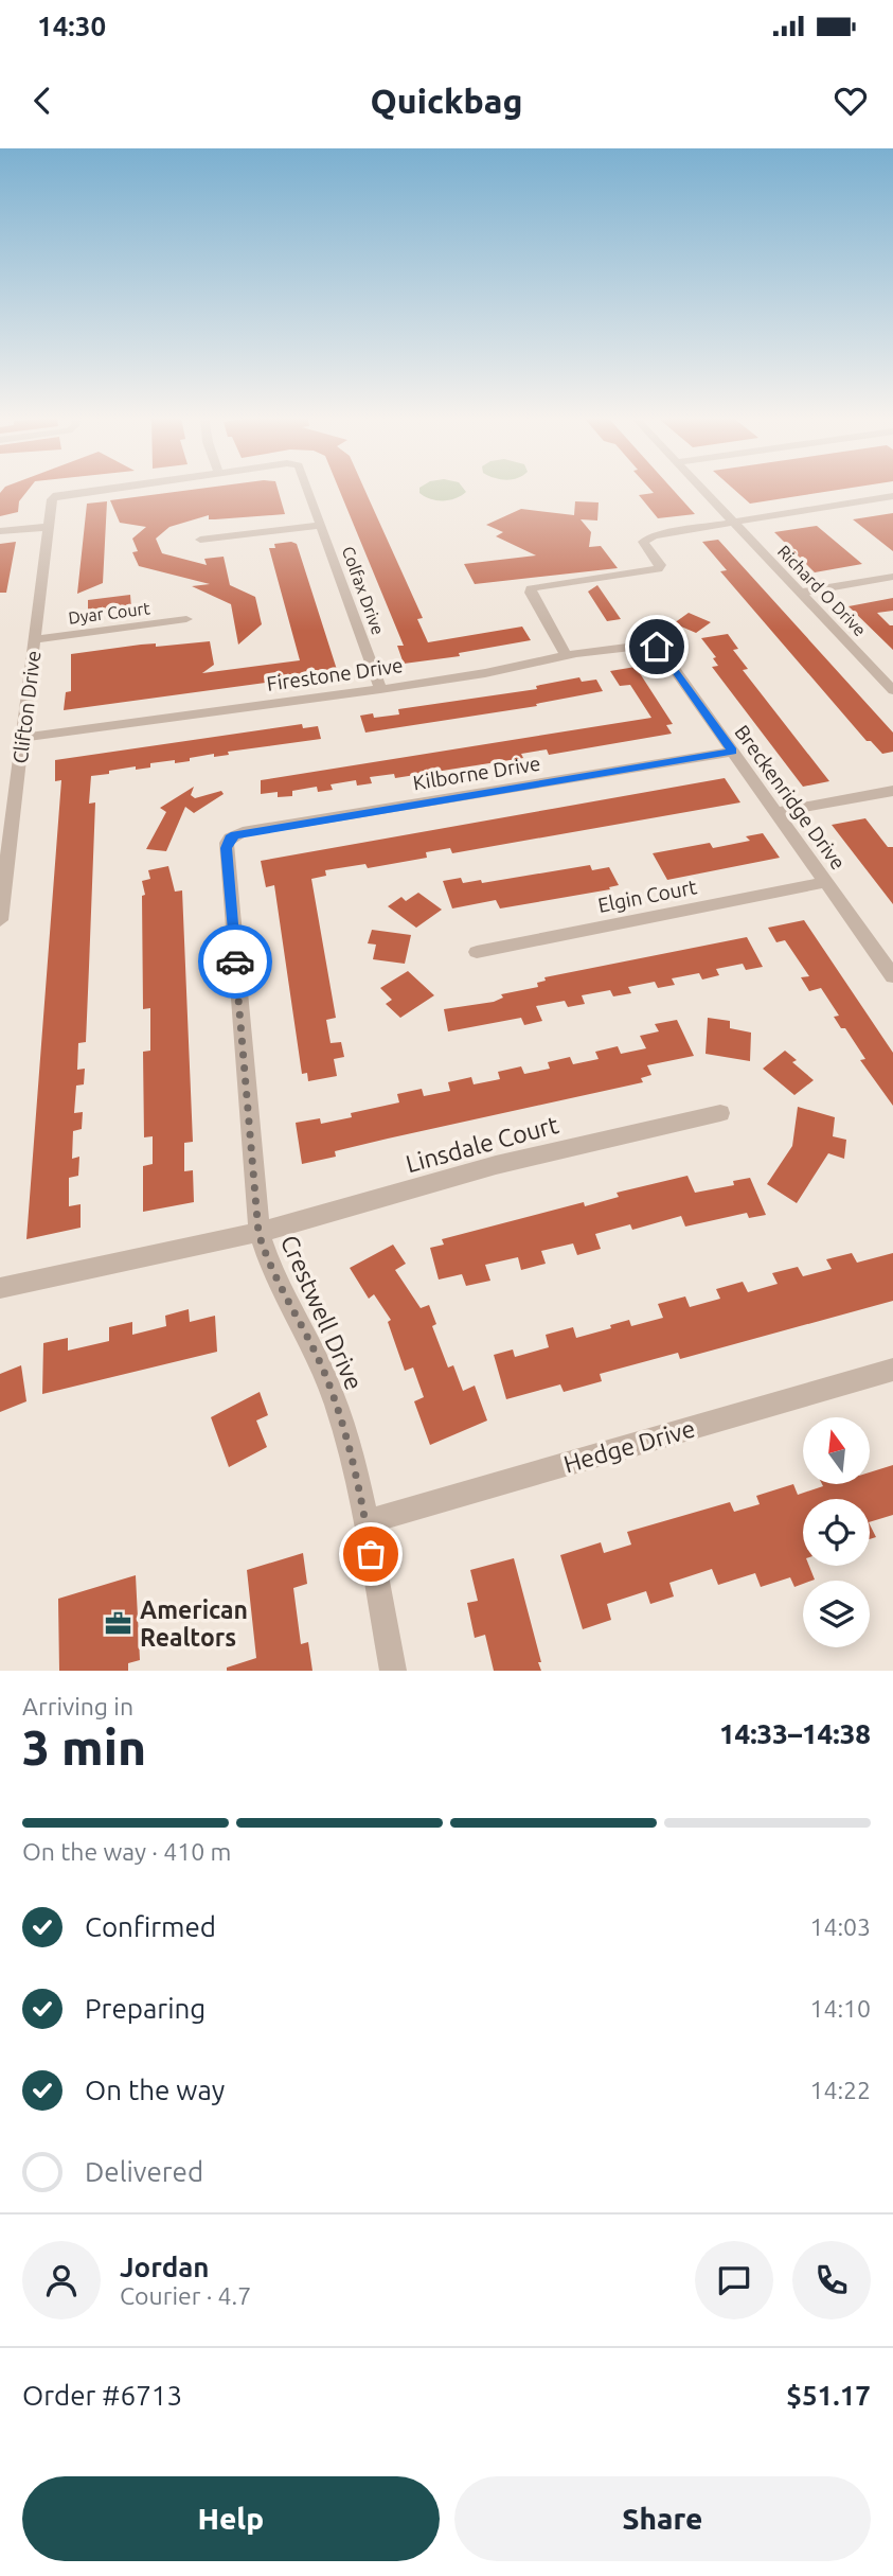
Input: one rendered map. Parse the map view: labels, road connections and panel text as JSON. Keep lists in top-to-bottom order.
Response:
{
  "streets": {
    "street": [
      "Colfax Drive",
      "Richard O Drive",
      "Dyar Court",
      "Firestone Drive",
      "Clifton Drive",
      "Kilborne Drive",
      "Breckenridge Drive",
      "Elgin Court",
      "Linsdale Court",
      "Crestwell Drive",
      "Hedge Drive"
    ]
  },
  "crossings": [
    ["Colfax Drive", "Firestone Drive"],
    ["Dyar Court", "Clifton Drive"],
    ["Firestone Drive", "Clifton Drive"],
    ["Firestone Drive", "Breckenridge Drive"],
    ["Kilborne Drive", "Breckenridge Drive"],
    ["Kilborne Drive", "Crestwell Drive"],
    ["Breckenridge Drive", "Elgin Court"],
    ["Linsdale Court", "Crestwell Drive"],
    ["Crestwell Drive", "Hedge Drive"]
  ],
  "places": {
    "office": ["American Realtors"]
  },
  "north": "top",
  "page": {
    "status": "14:30",
    "header": "Quickbag",
    "heading": ["3 min", "Arriving in", "14:33–14:38"],
    "panel": [
      "Jordan",
      "Courier · 4.7",
      "Order #6713",
      "$51.17"
    ],
    "bar": "On the way · 410 m",
    "list": [
      ["Confirmed", "14:03"],
      ["Preparing", "14:10"],
      ["On the way", "14:22"],
      "Delivered"
    ],
    "buttons": ["Help", "Share"]
  }
}
